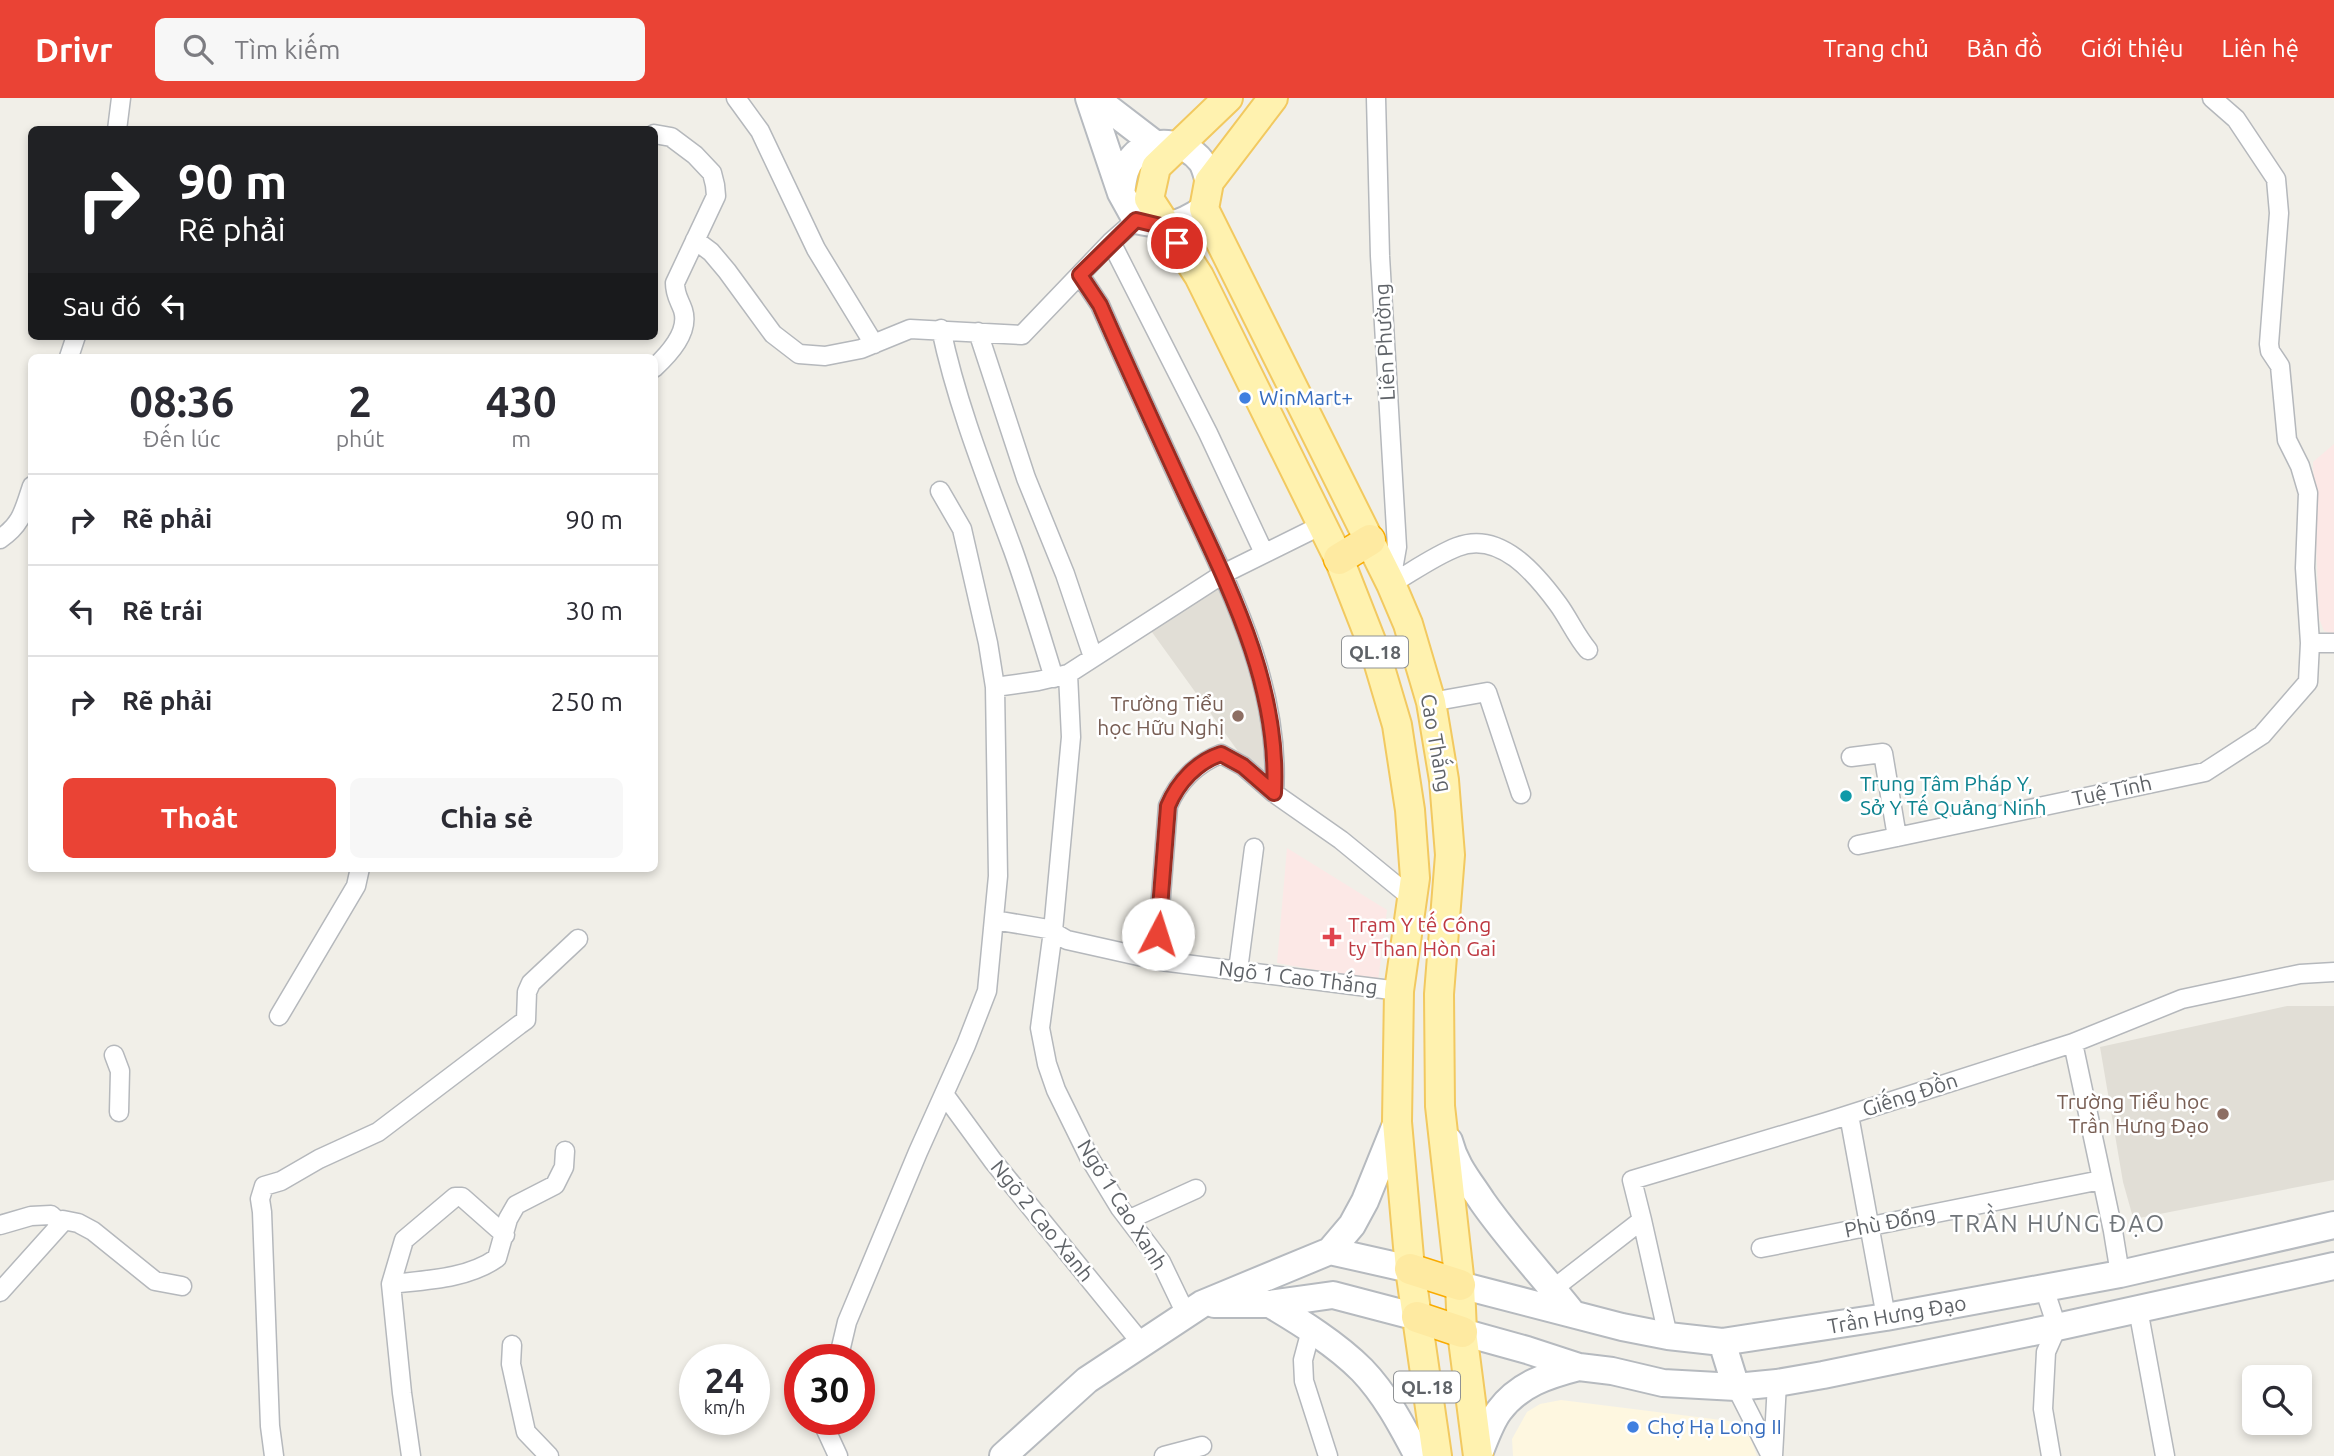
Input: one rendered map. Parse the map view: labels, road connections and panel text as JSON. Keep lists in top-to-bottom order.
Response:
{
  "streets": {
    "main road": ["QL.18", "Cao Thắng", "Trần Hưng Đạo"],
    "street": [
      "Liên Phường",
      "Tuệ Tĩnh",
      "Ngõ 1 Cao Thắng",
      "Giếng Đồn",
      "Ngõ 1 Cao Xanh",
      "Ngõ 2 Cao Xanh",
      "Phù Đổng"
    ]
  },
  "crossings": [
    ["Liên Phường", "Cao Thắng"],
    ["QL.18", "Cao Thắng"],
    ["QL.18", "Trần Hưng Đạo"],
    ["Cao Thắng", "Ngõ 1 Cao Thắng"],
    ["Cao Thắng", "Trần Hưng Đạo"],
    ["Ngõ 1 Cao Thắng", "Ngõ 1 Cao Xanh"]
  ],
  "districts": ["TRẦN HƯNG ĐẠO"],
  "places": {
    "other": [
      "WinMart+",
      "Trường Tiểu học Hữu Nghị",
      "Trung Tâm Pháp Y, Sở Y Tế Quảng Ninh",
      "Trường Tiểu học Trần Hưng Đạo",
      "Chợ Hạ Long II"
    ],
    "health": ["Trạm Y tế Công ty Than Hòn Gai"]
  },
  "page": {
    "header": "Drivr",
    "search": "Tìm kiếm",
    "nav": [
      "Trang chủ",
      "Bản đồ",
      "Giới thiệu",
      "Liên hệ"
    ],
    "turn": ["90 m", "Rẽ phải"],
    "then": "Sau đó",
    "eta": [
      "08:36",
      "Đến lúc",
      "2",
      "phút",
      "430",
      "m"
    ],
    "list": [
      {
        "name": "Rẽ phải",
        "value": "90 m"
      },
      {
        "name": "Rẽ trái",
        "value": "30 m"
      },
      {
        "name": "Rẽ phải",
        "value": "250 m"
      }
    ],
    "buttons": ["Thoát", "Chia sẻ"],
    "speed": "24 km/h",
    "limit": "30"
  }
}
